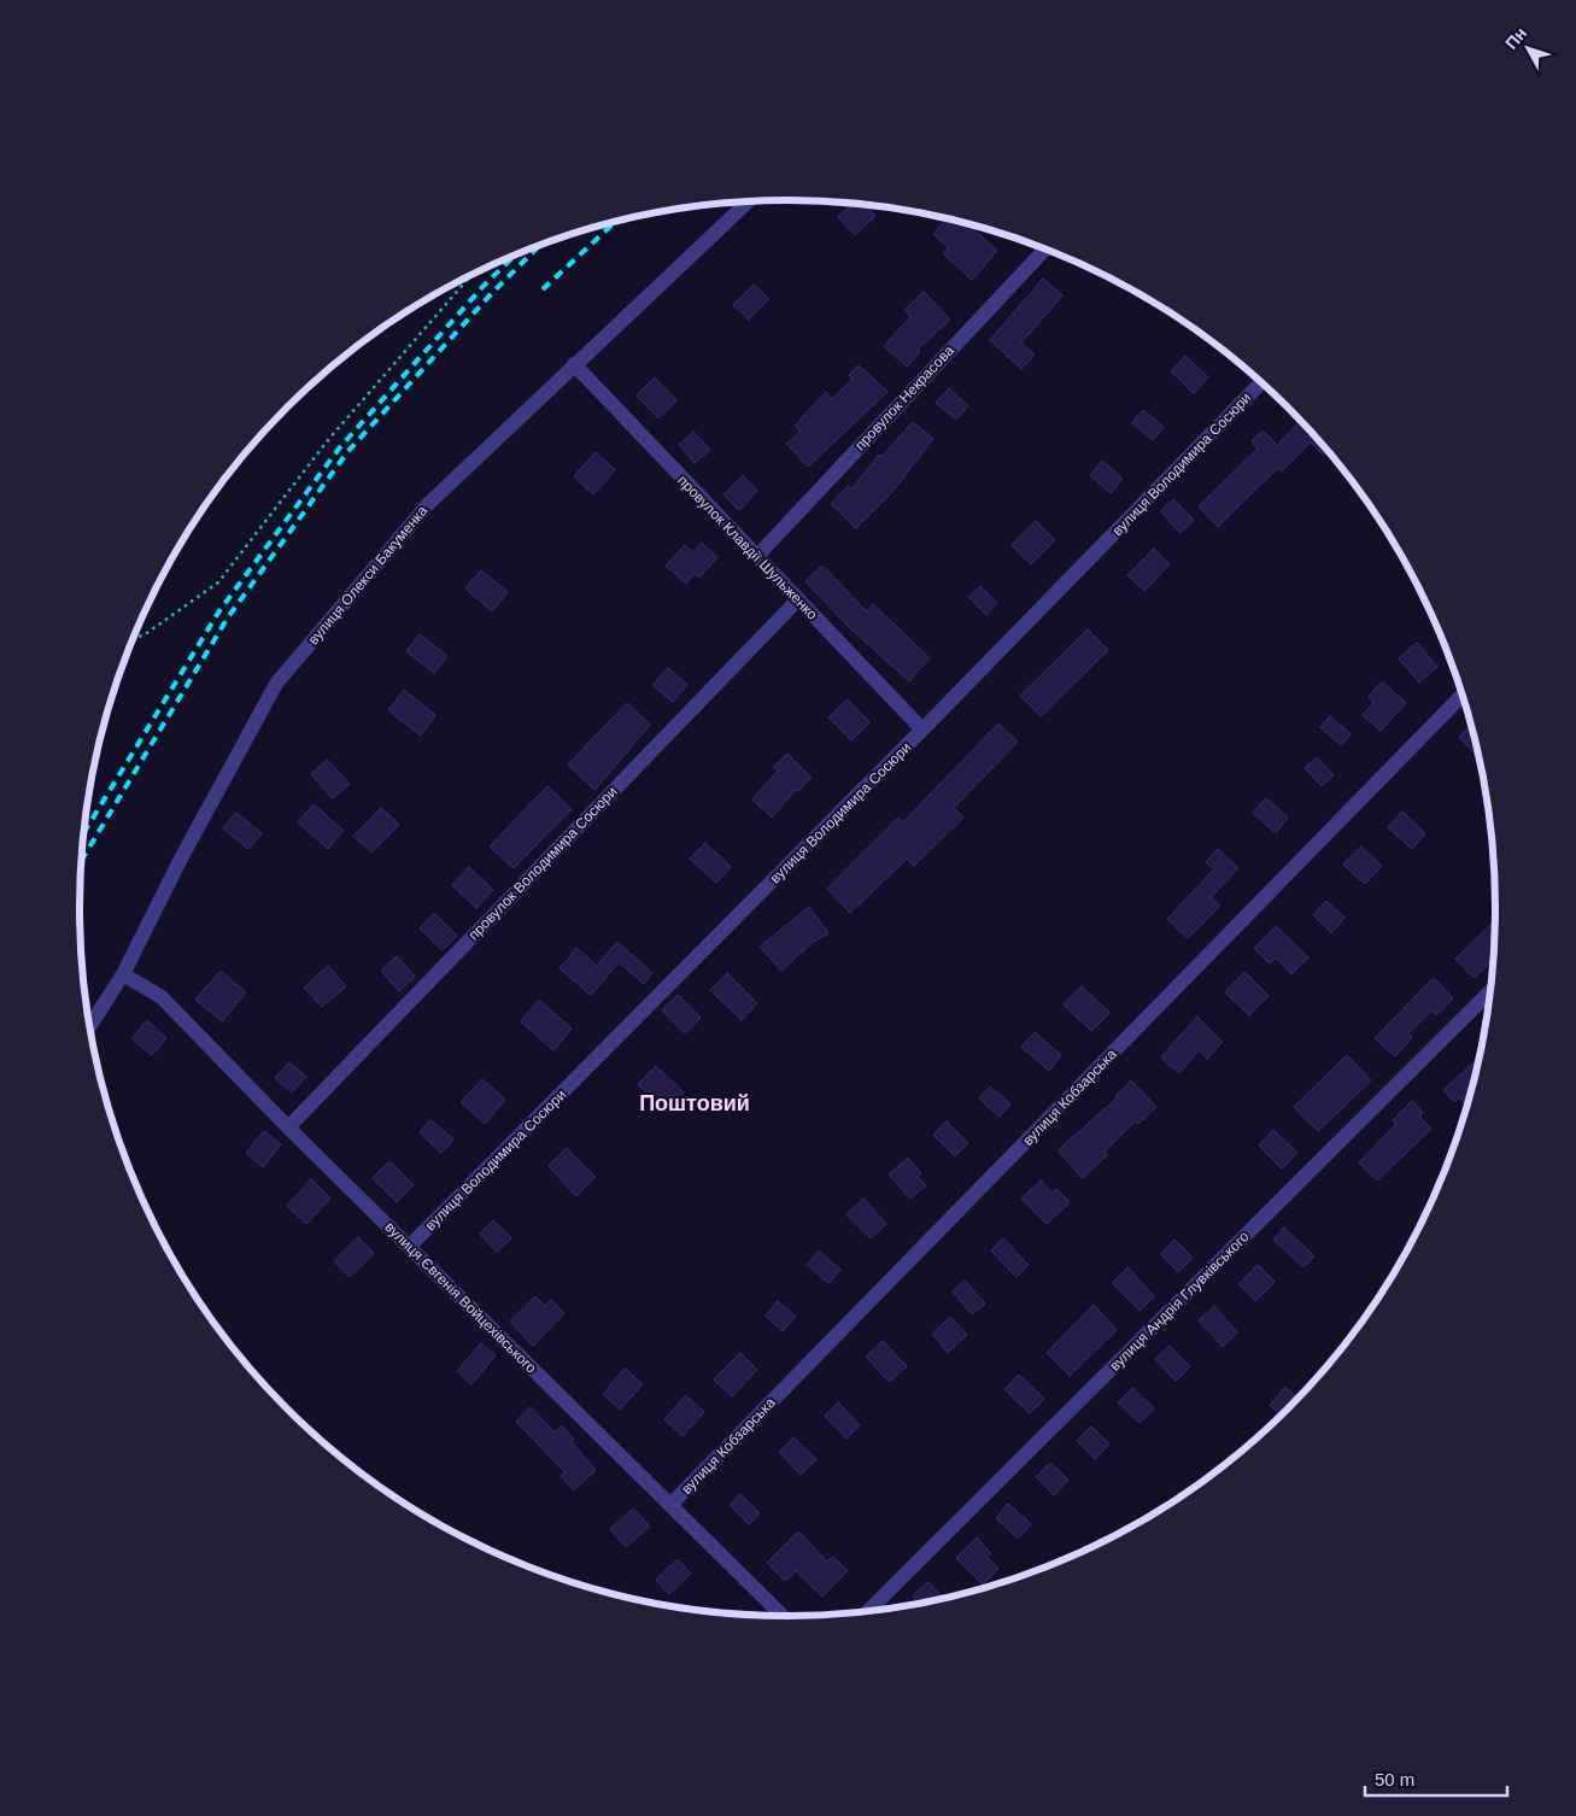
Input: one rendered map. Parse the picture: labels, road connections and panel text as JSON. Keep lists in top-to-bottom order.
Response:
{
  "streets": {
    "street": [
      "провулок Некрасова",
      "вулиця Володимира Сосюри",
      "провулок Клавдії Шульженко",
      "вулиця Олекси Бакуменка",
      "провулок Володимира Сосюри",
      "вулиця Кобзарська",
      "вулиця Євгенія Войцехівського",
      "вулиця Андрія Глувківського"
    ]
  },
  "crossings": [
    ["провулок Некрасова", "провулок Клавдії Шульженко"],
    ["вулиця Володимира Сосюри", "провулок Клавдії Шульженко"],
    ["вулиця Володимира Сосюри", "вулиця Євгенія Войцехівського"],
    ["провулок Клавдії Шульженко", "вулиця Олекси Бакуменка"],
    ["провулок Клавдії Шульженко", "провулок Володимира Сосюри"],
    ["вулиця Олекси Бакуменка", "вулиця Євгенія Войцехівського"],
    ["провулок Володимира Сосюри", "вулиця Євгенія Войцехівського"],
    ["вулиця Кобзарська", "вулиця Євгенія Войцехівського"]
  ],
  "districts": ["Поштовий"],
  "scale_bar": "50 m",
  "north": "top left"
}
